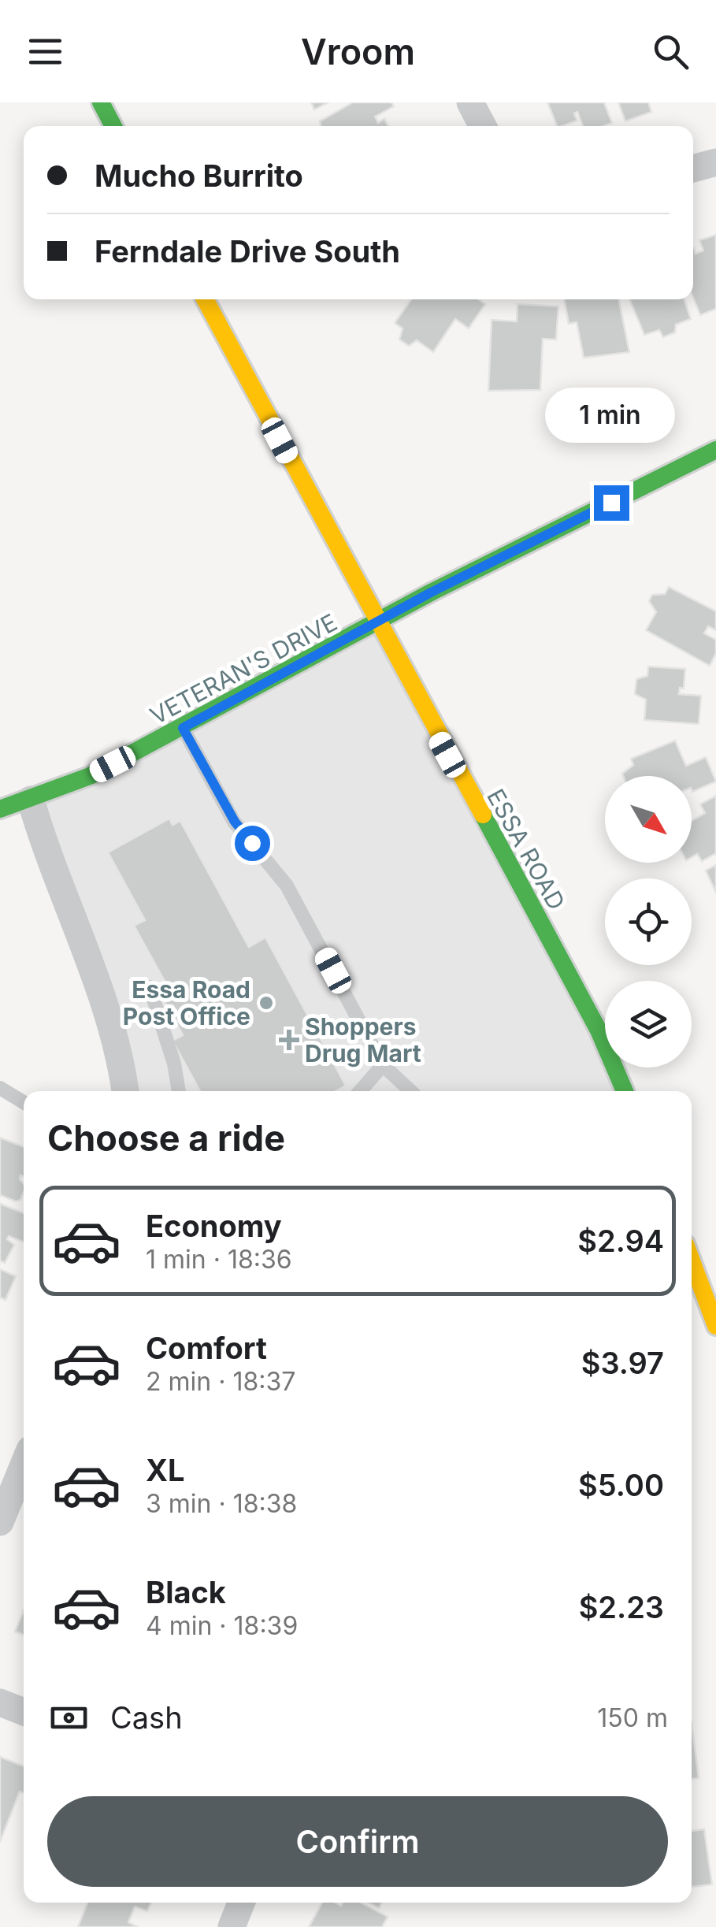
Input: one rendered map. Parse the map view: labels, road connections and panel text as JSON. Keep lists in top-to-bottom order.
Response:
{
  "streets": {
    "main road": ["VETERAN'S DRIVE", "ESSA ROAD"]
  },
  "crossings": [
    ["VETERAN'S DRIVE", "ESSA ROAD"]
  ],
  "places": {
    "other": ["Essa Road Post Office"],
    "health": ["Shoppers Drug Mart"]
  },
  "north": "bottom right",
  "page": {
    "header": "Vroom",
    "banner": ["Mucho Burrito", "Ferndale Drive South"],
    "bubble": "1 min",
    "heading": "Choose a ride",
    "list": [
      {
        "name": "Economy",
        "note": "1 min · 18:36",
        "value": "$2.94"
      },
      {
        "name": "Comfort",
        "note": "2 min · 18:37",
        "value": "$3.97"
      },
      {
        "name": "XL",
        "note": "3 min · 18:38",
        "value": "$5.00"
      },
      {
        "name": "Black",
        "note": "4 min · 18:39",
        "value": "$2.23"
      }
    ],
    "pay": ["Cash", "150 m"],
    "buttons": "Confirm"
  }
}
